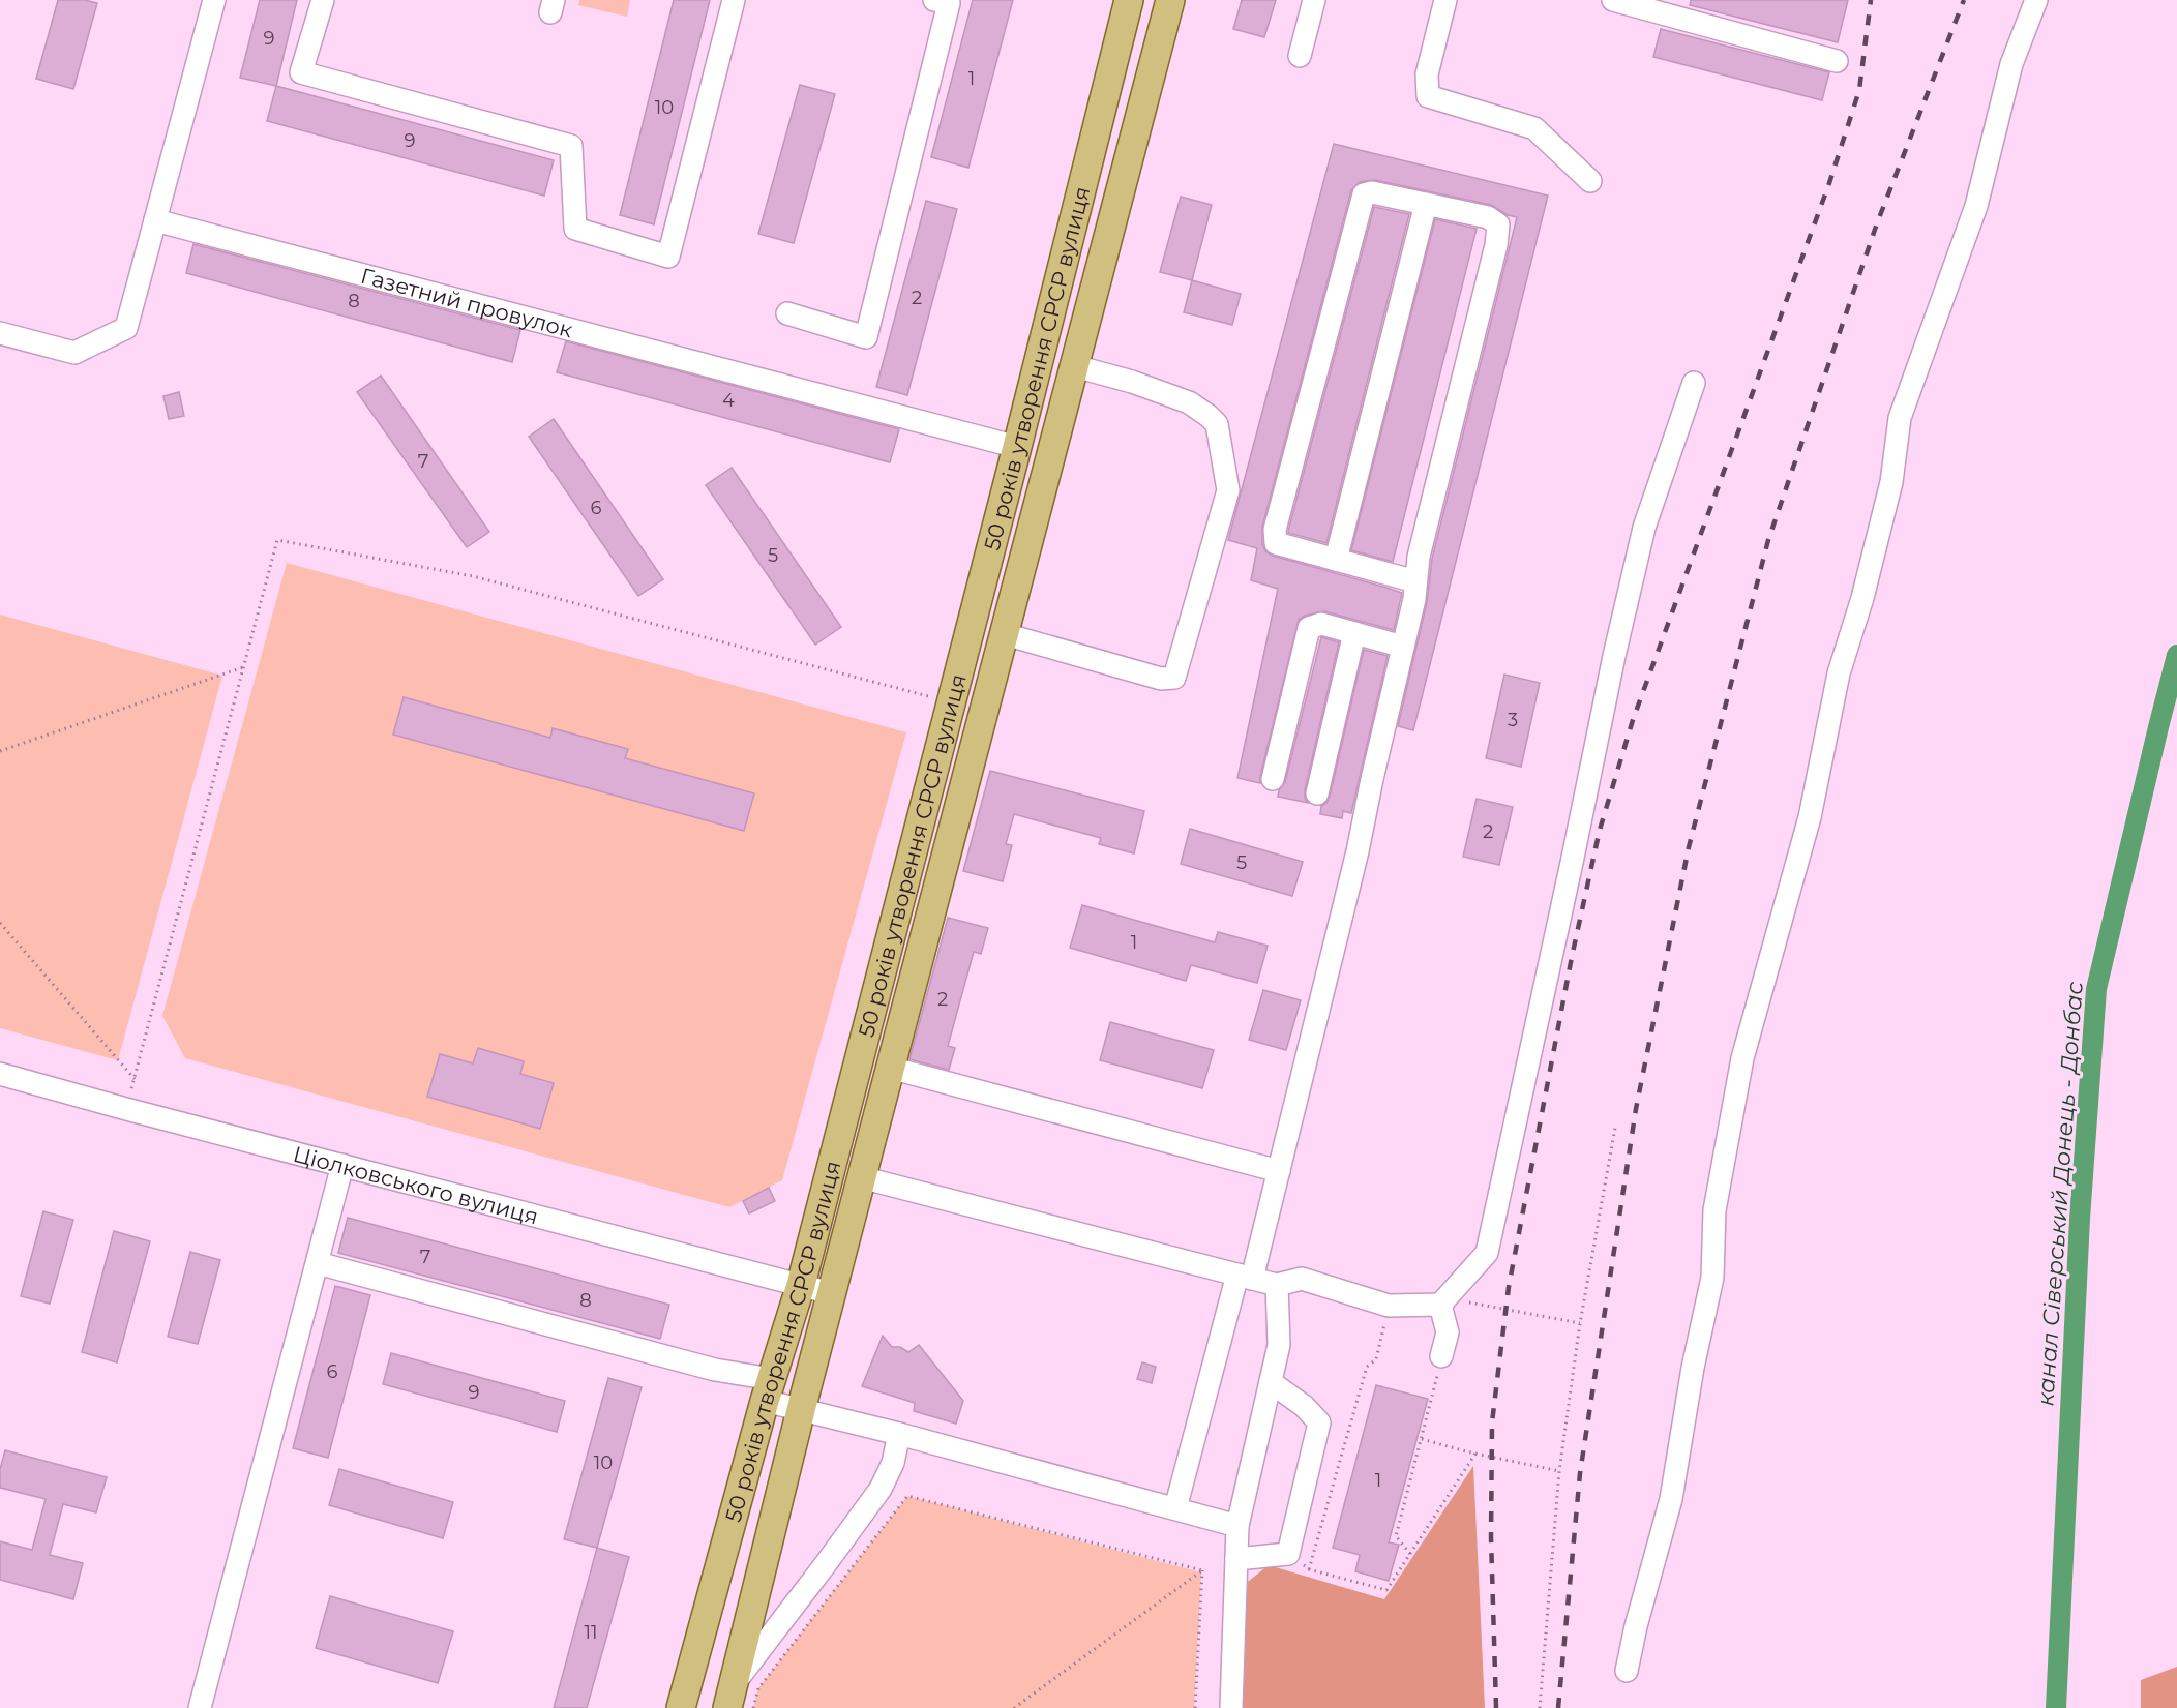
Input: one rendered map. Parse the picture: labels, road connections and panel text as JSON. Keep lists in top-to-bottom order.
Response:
{
  "streets": {
    "main road": ["50 років утворення СРСР вулиця"],
    "street": ["Газетний провулок", "Ціолковського вулиця"]
  },
  "crossings": [
    ["Газетний провулок", "50 років утворення СРСР вулиця"],
    ["50 років утворення СРСР вулиця", "Ціолковського вулиця"]
  ],
  "water": ["канал Сіверський Донець - Донбас"],
  "house_numbers": [
    "9",
    "1",
    "10",
    "9",
    "2",
    "8",
    "4",
    "7",
    "6",
    "5",
    "3",
    "2",
    "5",
    "1",
    "2",
    "7",
    "8",
    "6",
    "9",
    "10",
    "1",
    "11"
  ]
}
